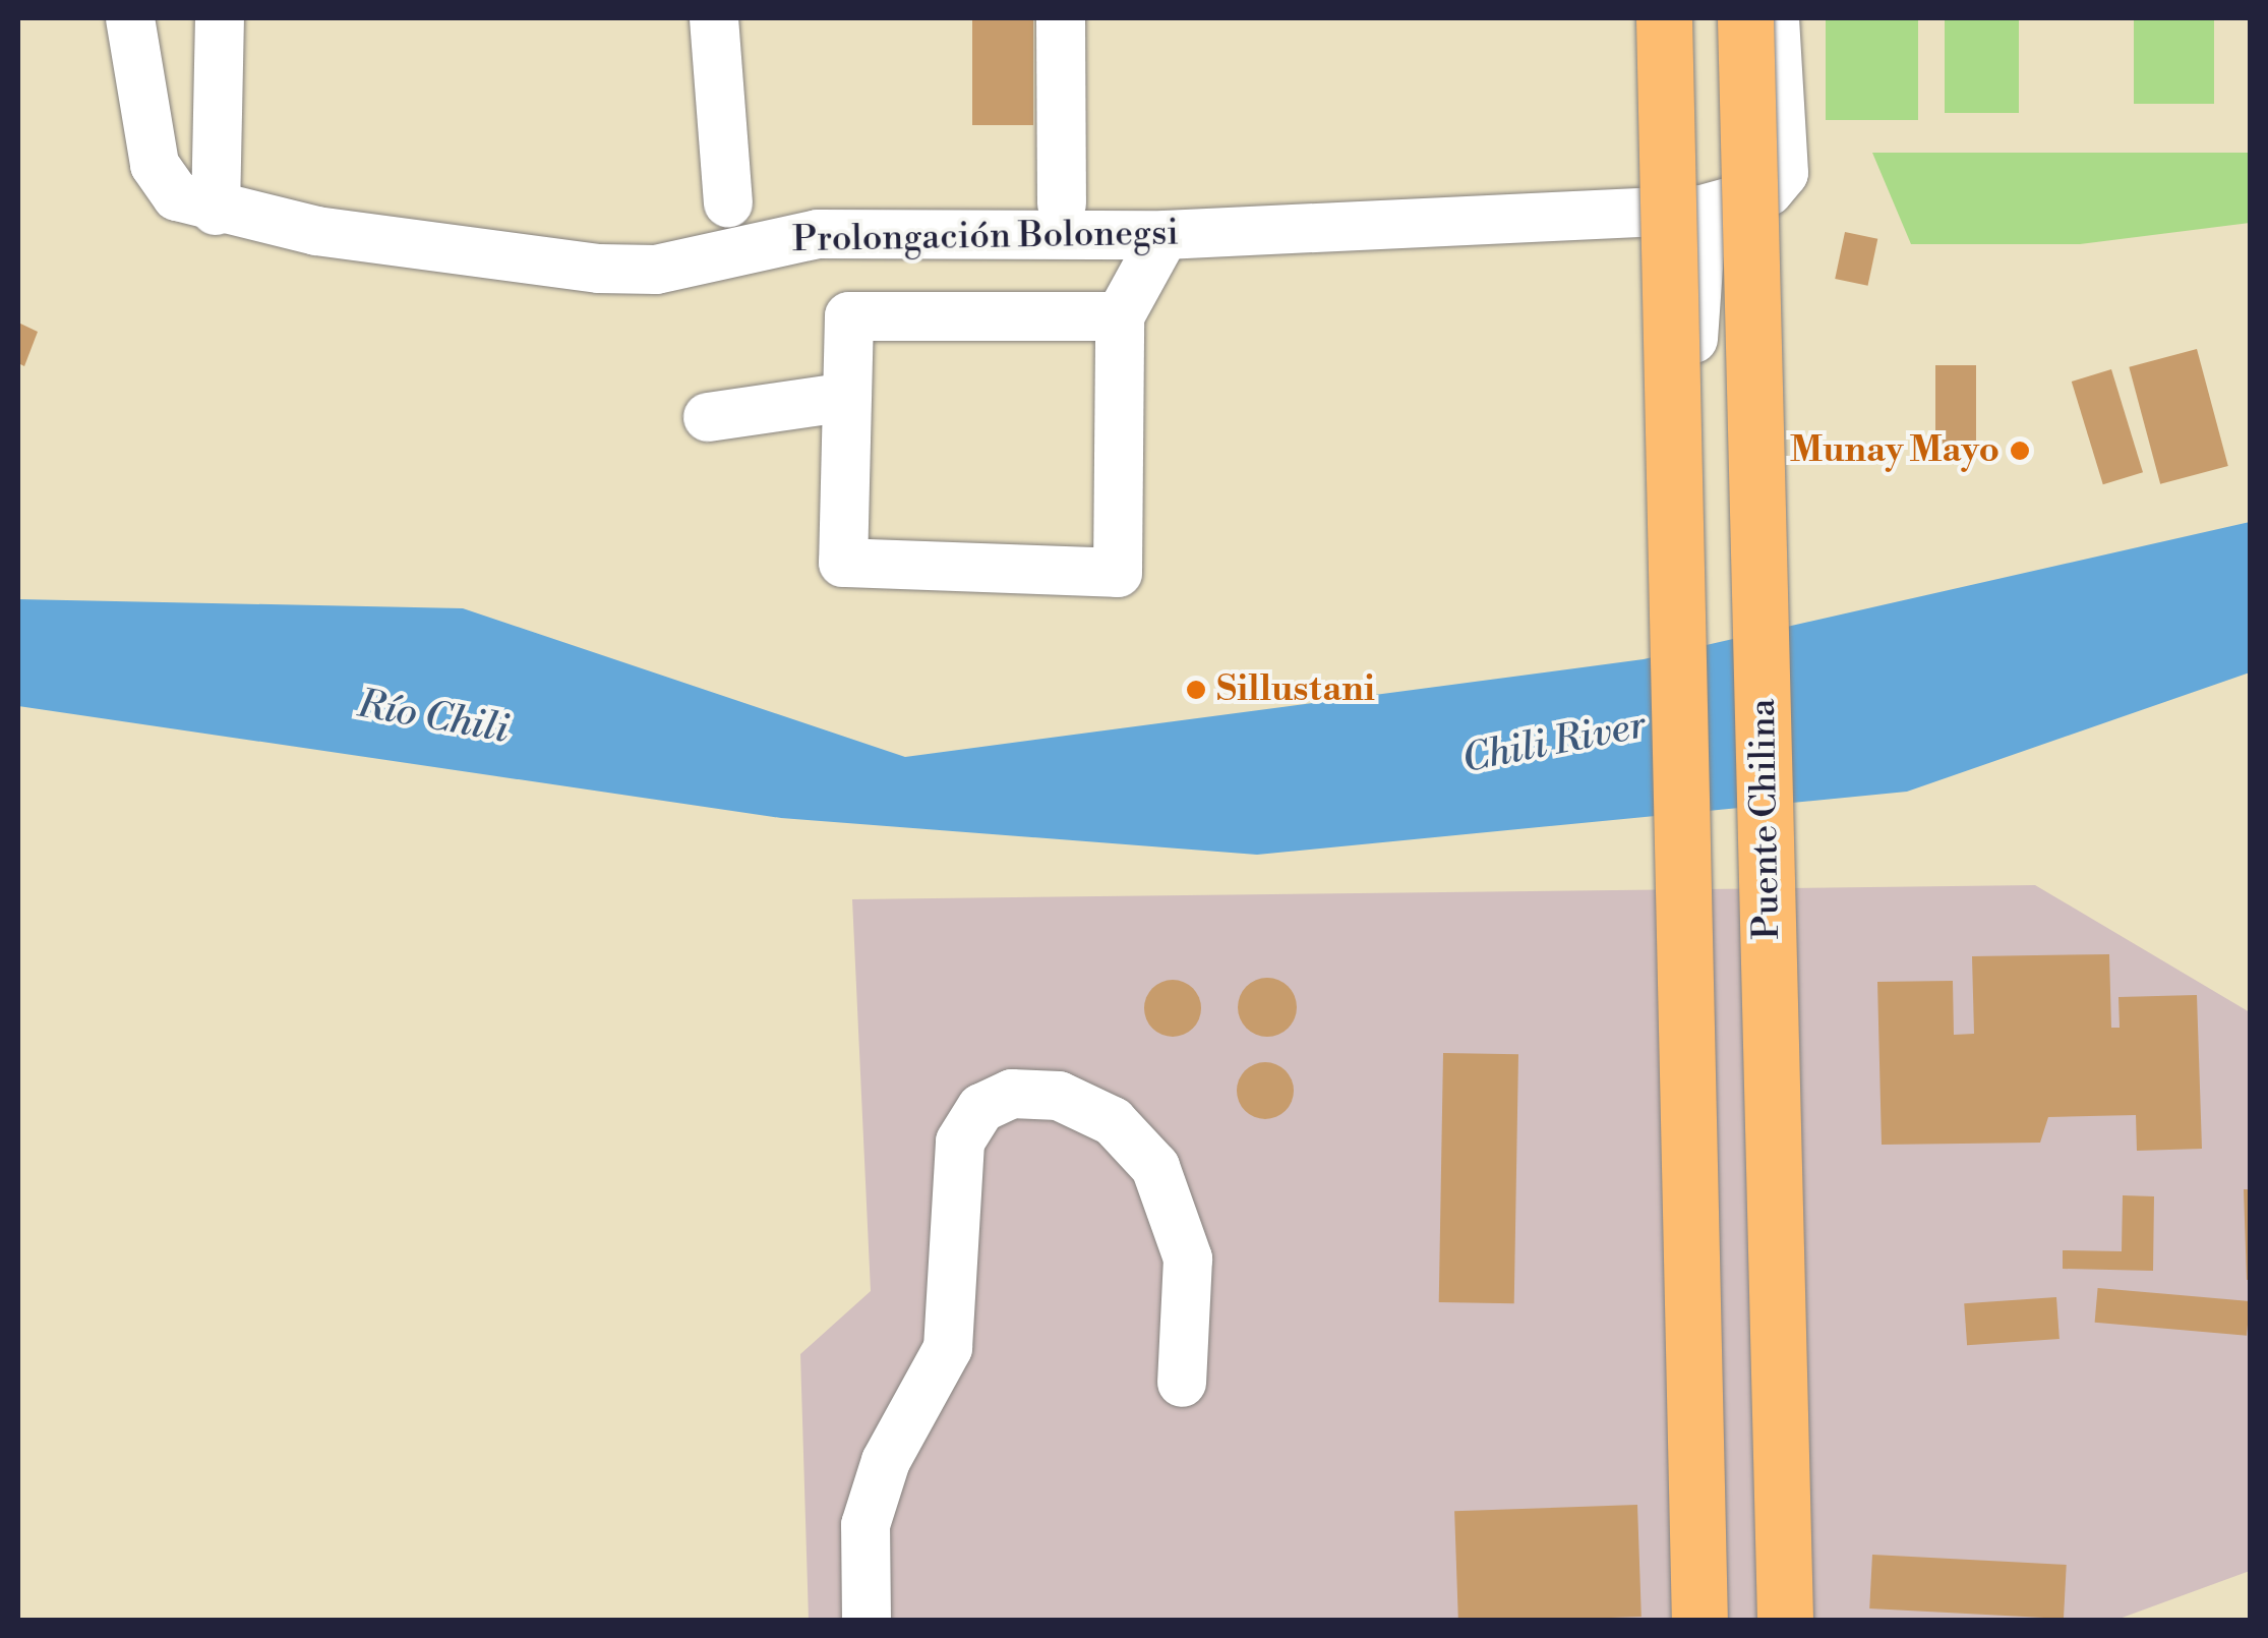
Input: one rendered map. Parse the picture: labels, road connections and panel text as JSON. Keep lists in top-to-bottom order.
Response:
{
  "streets": {
    "main road": ["Puente Chilina"],
    "street": ["Prolongación Bolonegsi"]
  },
  "water": ["Río Chili", "Chili River"],
  "places": ["Munay Mayo", "Sillustani"]
}
